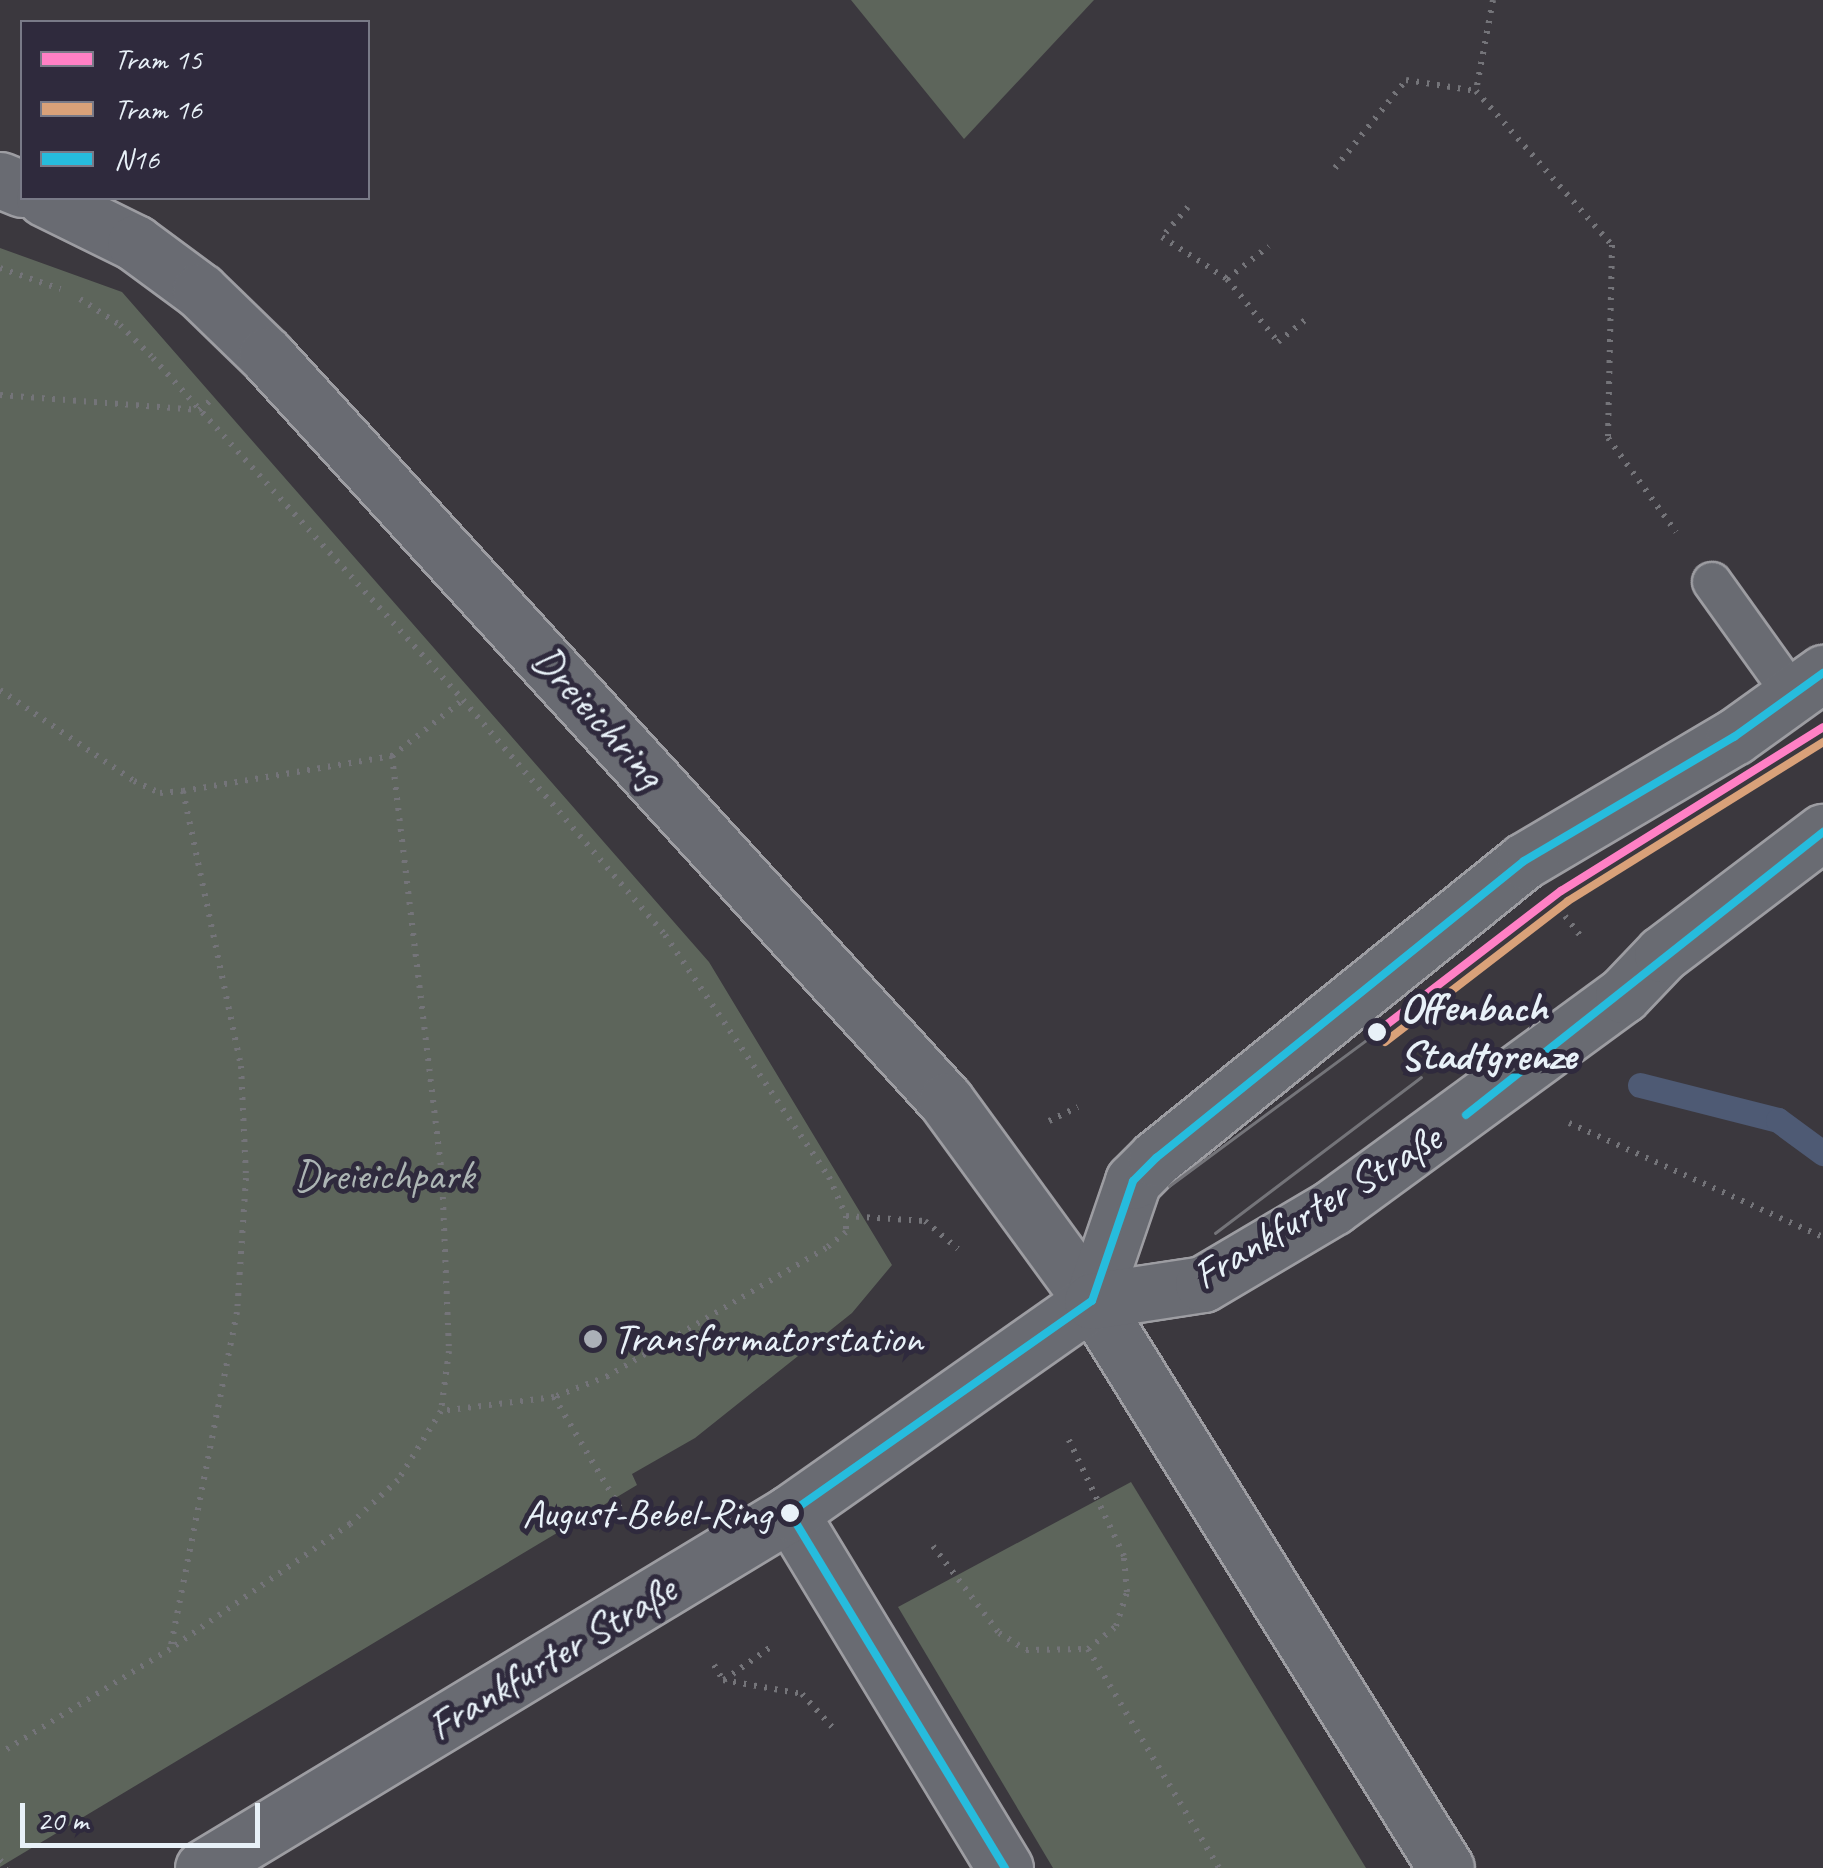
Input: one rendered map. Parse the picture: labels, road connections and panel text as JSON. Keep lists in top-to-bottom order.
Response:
{
  "streets": {
    "main road": ["Dreieichring", "Frankfurter Straße"]
  },
  "crossings": [
    ["Dreieichring", "Frankfurter Straße"]
  ],
  "parks": ["Dreieichpark"],
  "places": ["Offenbach Stadtgrenze", "Transformatorstation", "August-Bebel-Ring"],
  "lines": ["transit line N16", "tram line 15", "tram line 16"],
  "legend": ["Tram 15", "Tram 16", "N16"],
  "scale_bar": "20 m"
}
